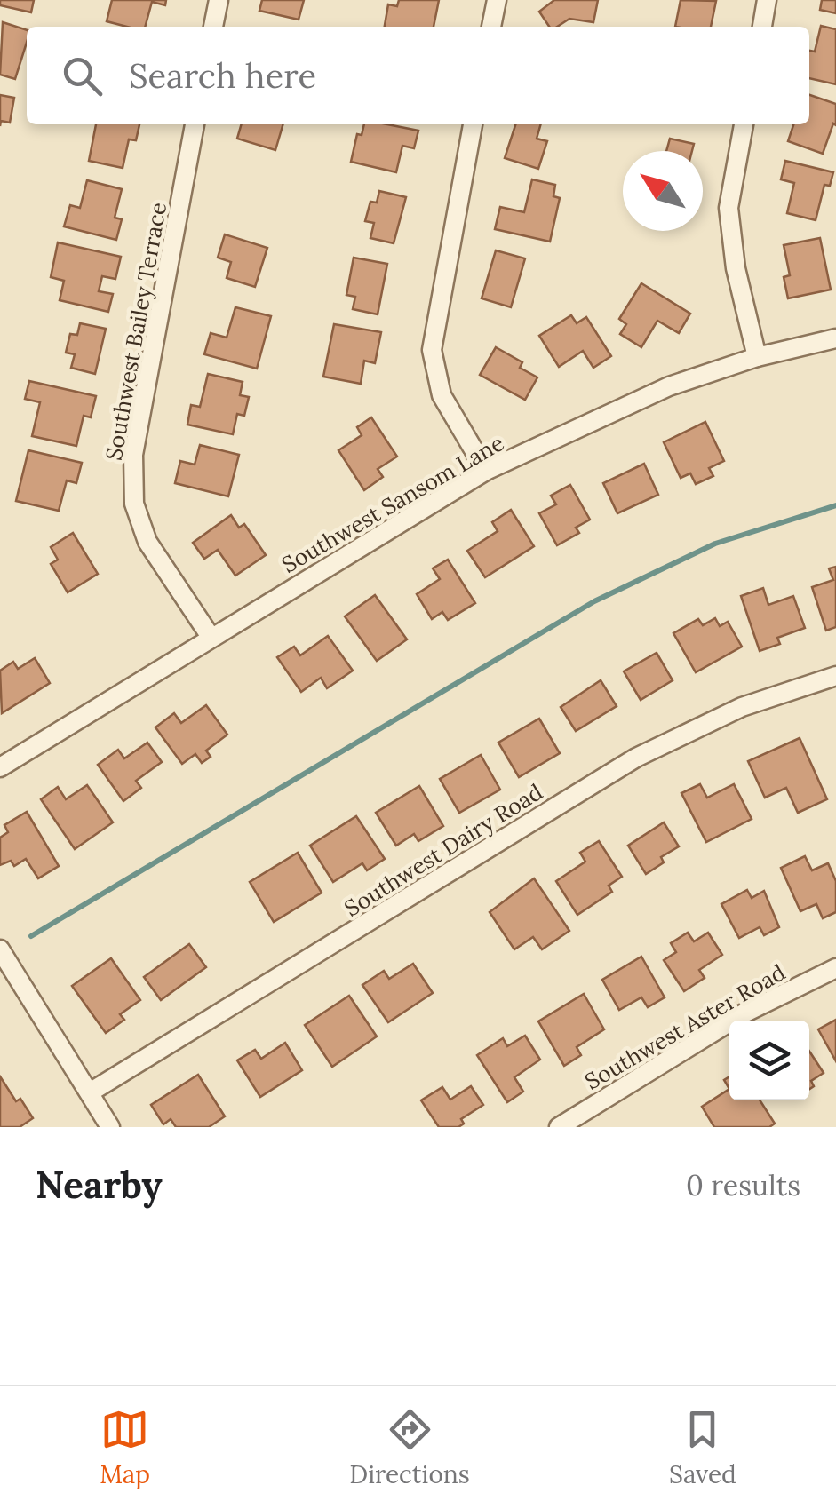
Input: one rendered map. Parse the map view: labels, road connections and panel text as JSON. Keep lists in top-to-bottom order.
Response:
{
  "streets": {
    "street": [
      "Southwest Bailey Terrace",
      "Southwest Sansom Lane",
      "Southwest Dairy Road",
      "Southwest Aster Road"
    ]
  },
  "crossings": [
    ["Southwest Bailey Terrace", "Southwest Sansom Lane"]
  ],
  "north": "top left",
  "page": {
    "search": "Search here",
    "heading": ["Nearby", "0 results"],
    "nav": ["Map", "Directions", "Saved"]
  }
}
